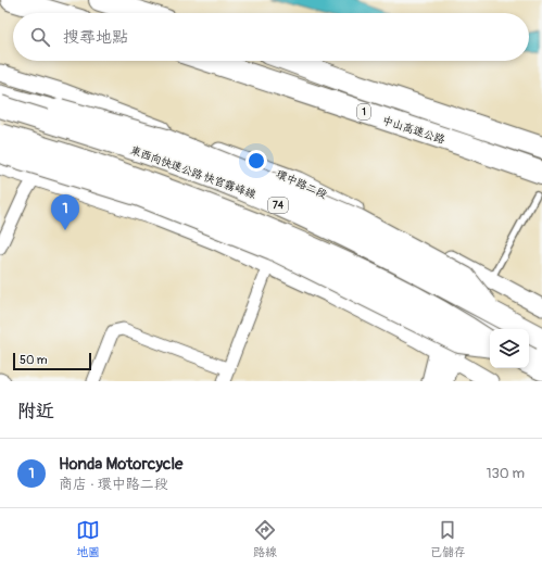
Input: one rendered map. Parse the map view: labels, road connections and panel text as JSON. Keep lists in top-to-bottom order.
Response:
{
  "streets": {
    "highway": [
      "1",
      "中山高速公路",
      "東西向快速公路 快官霧峰線",
      "74"
    ],
    "street": ["環中路二段"]
  },
  "scale_bar": "50 m",
  "page": {
    "search": "搜尋地點",
    "pins": "1",
    "scale": "50 m",
    "heading": "附近",
    "list": [
      {
        "mark": "1",
        "name": "Honda Motorcycle",
        "note": "商店 · 環中路二段",
        "value": "130 m"
      }
    ],
    "nav": ["地圖", "路線", "已儲存"]
  }
}
